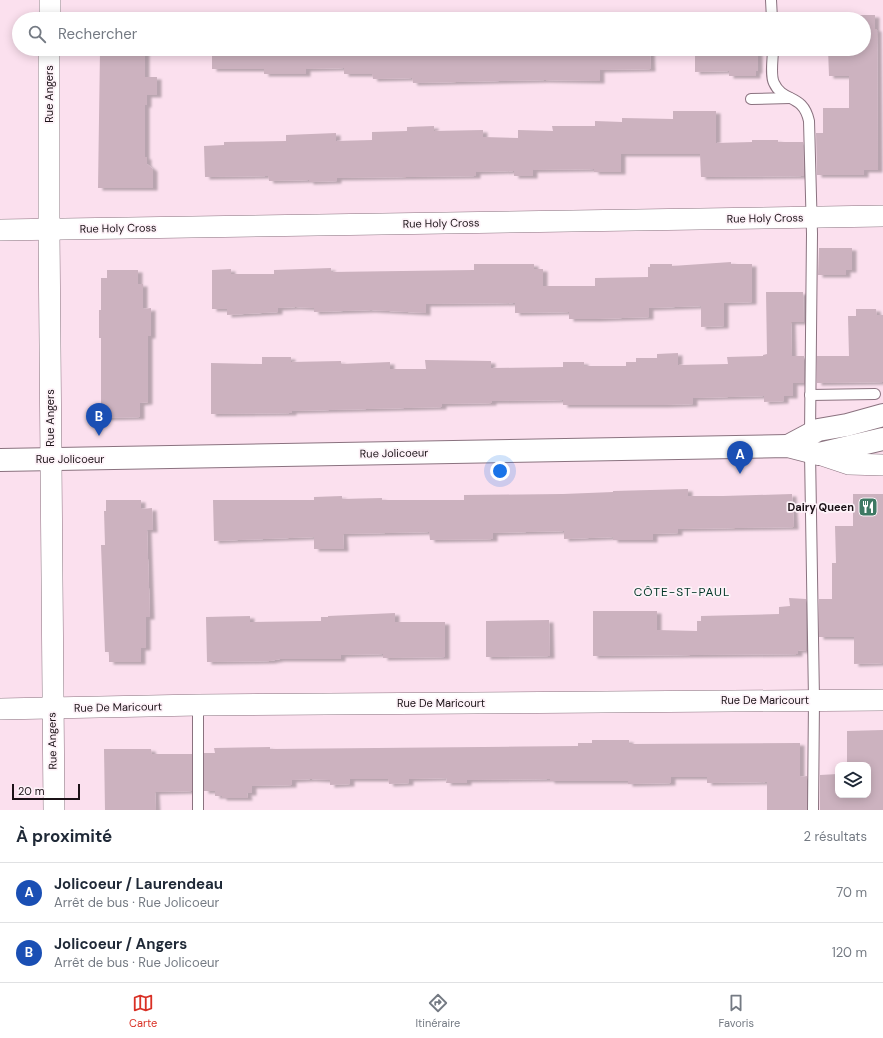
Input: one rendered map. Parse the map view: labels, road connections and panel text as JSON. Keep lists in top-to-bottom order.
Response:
{
  "streets": {
    "street": [
      "Rue Angers",
      "Rue Holy Cross",
      "Rue Jolicoeur",
      "Rue De Maricourt"
    ]
  },
  "crossings": [
    ["Rue Angers", "Rue Holy Cross"],
    ["Rue Angers", "Rue Jolicoeur"],
    ["Rue Angers", "Rue De Maricourt"]
  ],
  "districts": ["CÔTE-ST-PAUL"],
  "places": {
    "restaurant": ["Dairy Queen"]
  },
  "scale_bar": "20 m",
  "page": {
    "search": "Rechercher",
    "pins": ["B", "A"],
    "scale": "20 m",
    "heading": ["À proximité", "2 résultats"],
    "list": [
      {
        "mark": "A",
        "name": "Jolicoeur / Laurendeau",
        "note": "Arrêt de bus · Rue Jolicoeur",
        "value": "70 m"
      },
      {
        "mark": "B",
        "name": "Jolicoeur / Angers",
        "note": "Arrêt de bus · Rue Jolicoeur",
        "value": "120 m"
      }
    ],
    "nav": ["Carte", "Itinéraire", "Favoris"]
  }
}
